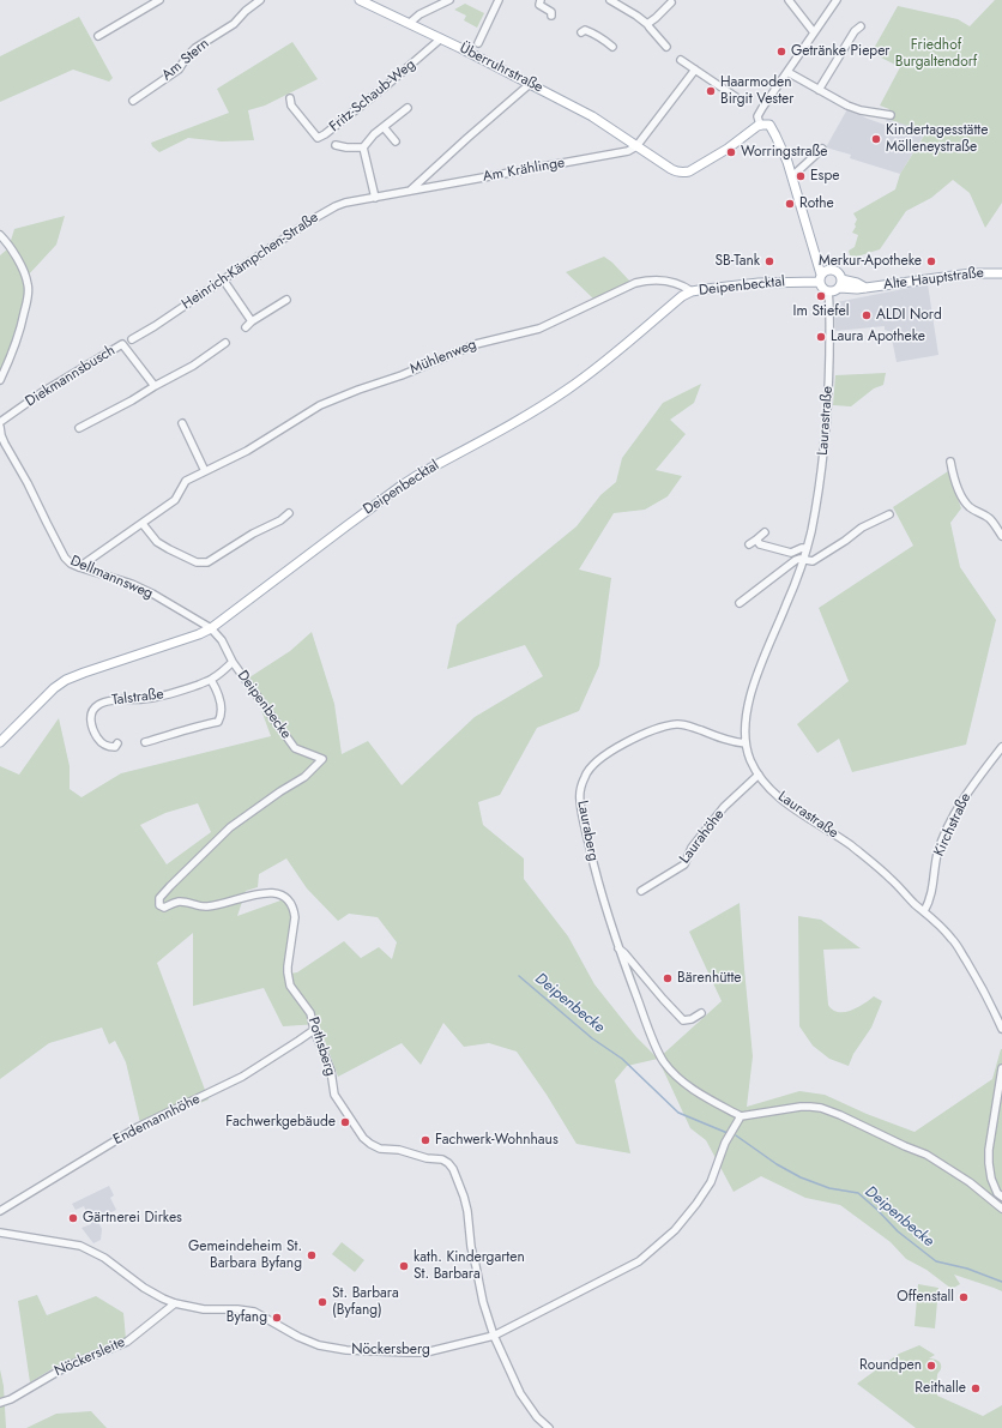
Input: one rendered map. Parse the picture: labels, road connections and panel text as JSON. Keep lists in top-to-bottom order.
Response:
{
  "streets": {
    "main road": ["Überruhrstraße", "Alte Hauptstraße", "Deipenbecktal"],
    "street": [
      "Am Stern",
      "Fritz-Schaub-Weg",
      "Am Krählinge",
      "Heinrich-Kämpchen-Straße",
      "Mühlenweg",
      "Diekmannsbusch",
      "Laurastraße",
      "Dellmannsweg",
      "Talstraße",
      "Deipenbecke",
      "Kirchstraße",
      "Lauraberg",
      "Laurahöhe",
      "Pothsberg",
      "Endemannhöhe",
      "Nöckersberg",
      "Nöckersleite"
    ]
  },
  "crossings": [
    ["Überruhrstraße", "Fritz-Schaub-Weg"],
    ["Überruhrstraße", "Am Krählinge"],
    ["Am Krählinge", "Heinrich-Kämpchen-Straße"],
    ["Alte Hauptstraße", "Deipenbecktal"],
    ["Alte Hauptstraße", "Laurastraße"],
    ["Deipenbecktal", "Mühlenweg"],
    ["Deipenbecktal", "Laurastraße"],
    ["Deipenbecktal", "Dellmannsweg"],
    ["Mühlenweg", "Dellmannsweg"],
    ["Laurastraße", "Kirchstraße"],
    ["Laurastraße", "Lauraberg"],
    ["Laurastraße", "Laurahöhe"],
    ["Talstraße", "Deipenbecke"],
    ["Deipenbecke", "Pothsberg"],
    ["Lauraberg", "Nöckersberg"],
    ["Pothsberg", "Endemannhöhe"],
    ["Pothsberg", "Nöckersberg"],
    ["Nöckersberg", "Nöckersleite"]
  ],
  "water": ["Deipenbecke"],
  "parks": ["Friedhof Burgaltendorf"],
  "places": [
    "Getränke Pieper",
    "Haarmoden Birgit Vester",
    "Kindertagesstätte Mölleneystraße",
    "Worringstraße",
    "Espe",
    "Rothe",
    "SB-Tank",
    "Merkur-Apotheke",
    "Im Stiefel",
    "ALDI Nord",
    "Laura Apotheke",
    "Bärenhütte",
    "Fachwerkgebäude",
    "Fachwerk-Wohnhaus",
    "Gärtnerei Dirkes",
    "Gemeindeheim St. Barbara Byfang",
    "kath. Kindergarten St. Barbara",
    "Offenstall",
    "St. Barbara (Byfang)",
    "Byfang",
    "Roundpen",
    "Reithalle"
  ]
}
